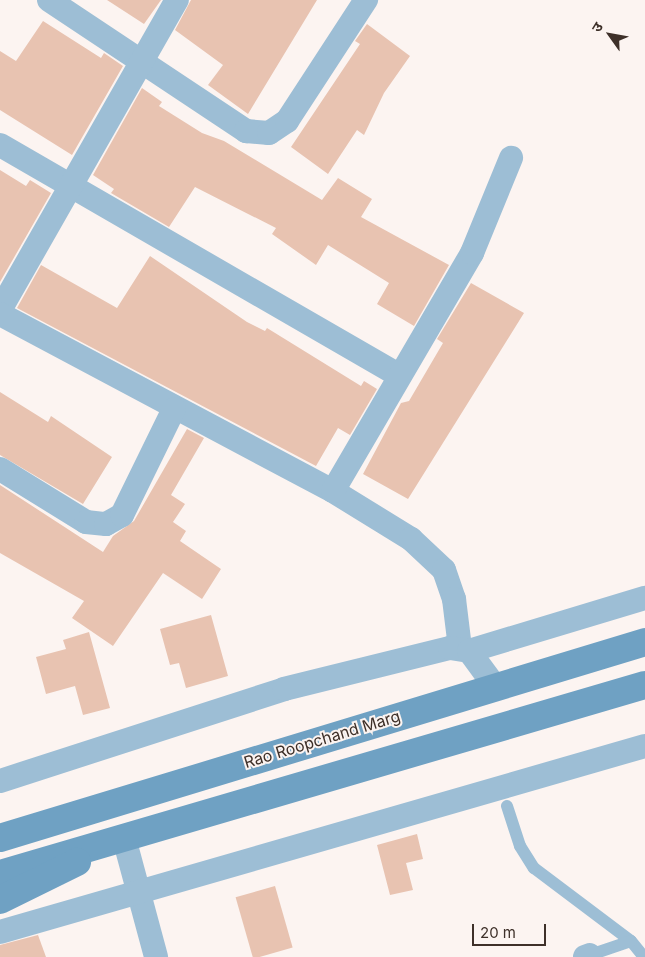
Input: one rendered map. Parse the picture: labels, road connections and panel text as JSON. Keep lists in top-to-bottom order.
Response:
{
  "streets": {
    "main road": ["Rao Roopchand Marg"]
  },
  "scale_bar": "20 m",
  "north": "top left"
}
